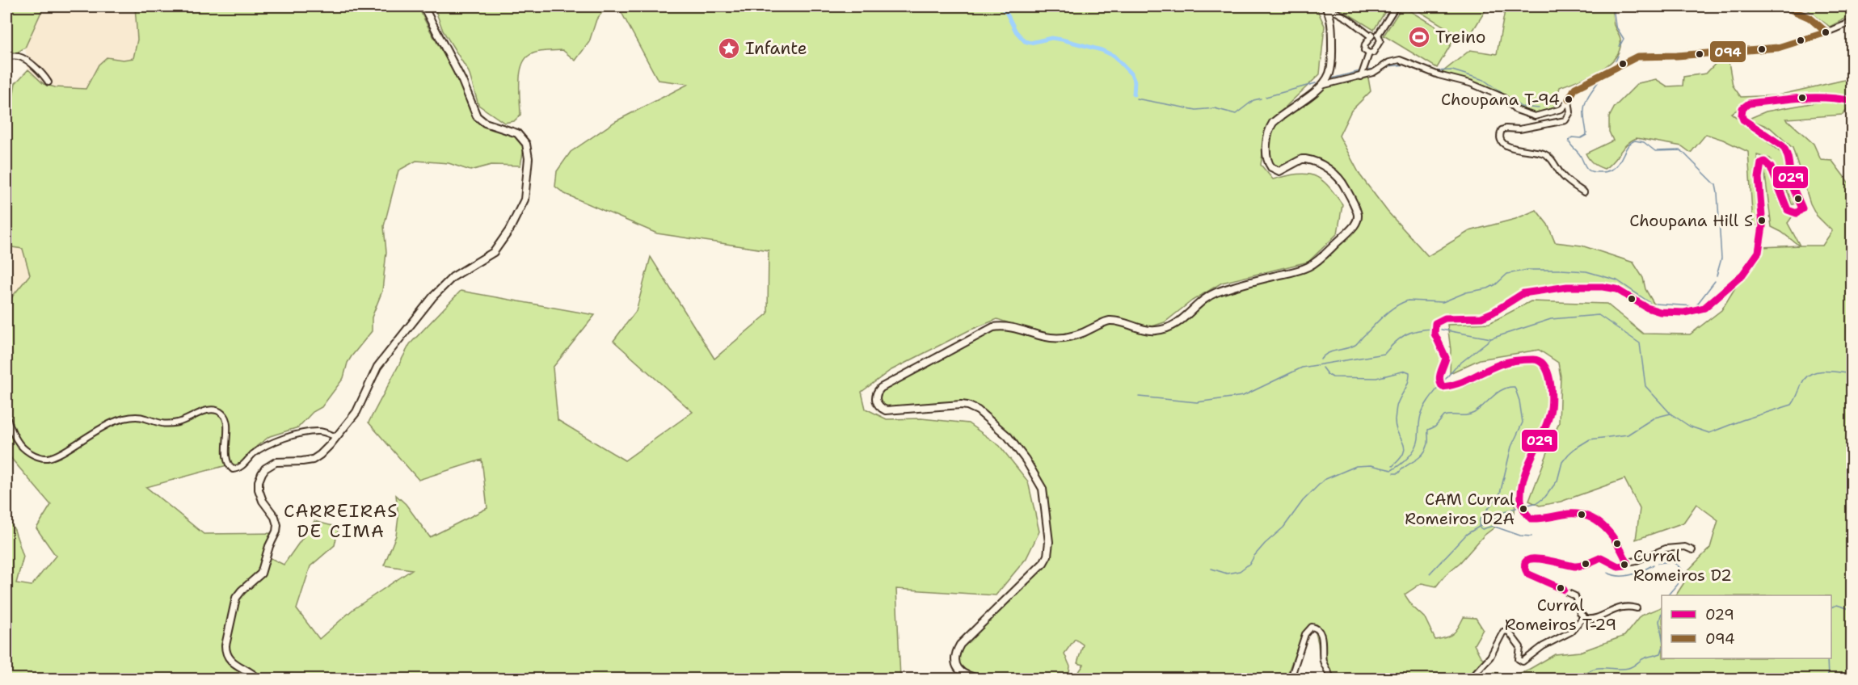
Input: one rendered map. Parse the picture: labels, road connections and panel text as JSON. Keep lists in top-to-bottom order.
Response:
{
  "districts": ["CARREIRAS DE CIMA"],
  "places": {
    "sports": ["Treino"],
    "place": ["Infante"],
    "other": [
      "Choupana T-94",
      "Choupana Hill S",
      "CAM Curral Romeiros D2A",
      "Curral Romeiros D2",
      "Curral Romeiros T-29"
    ]
  },
  "lines": ["transit line 094", "transit line 029"],
  "legend": ["029", "094"]
}
